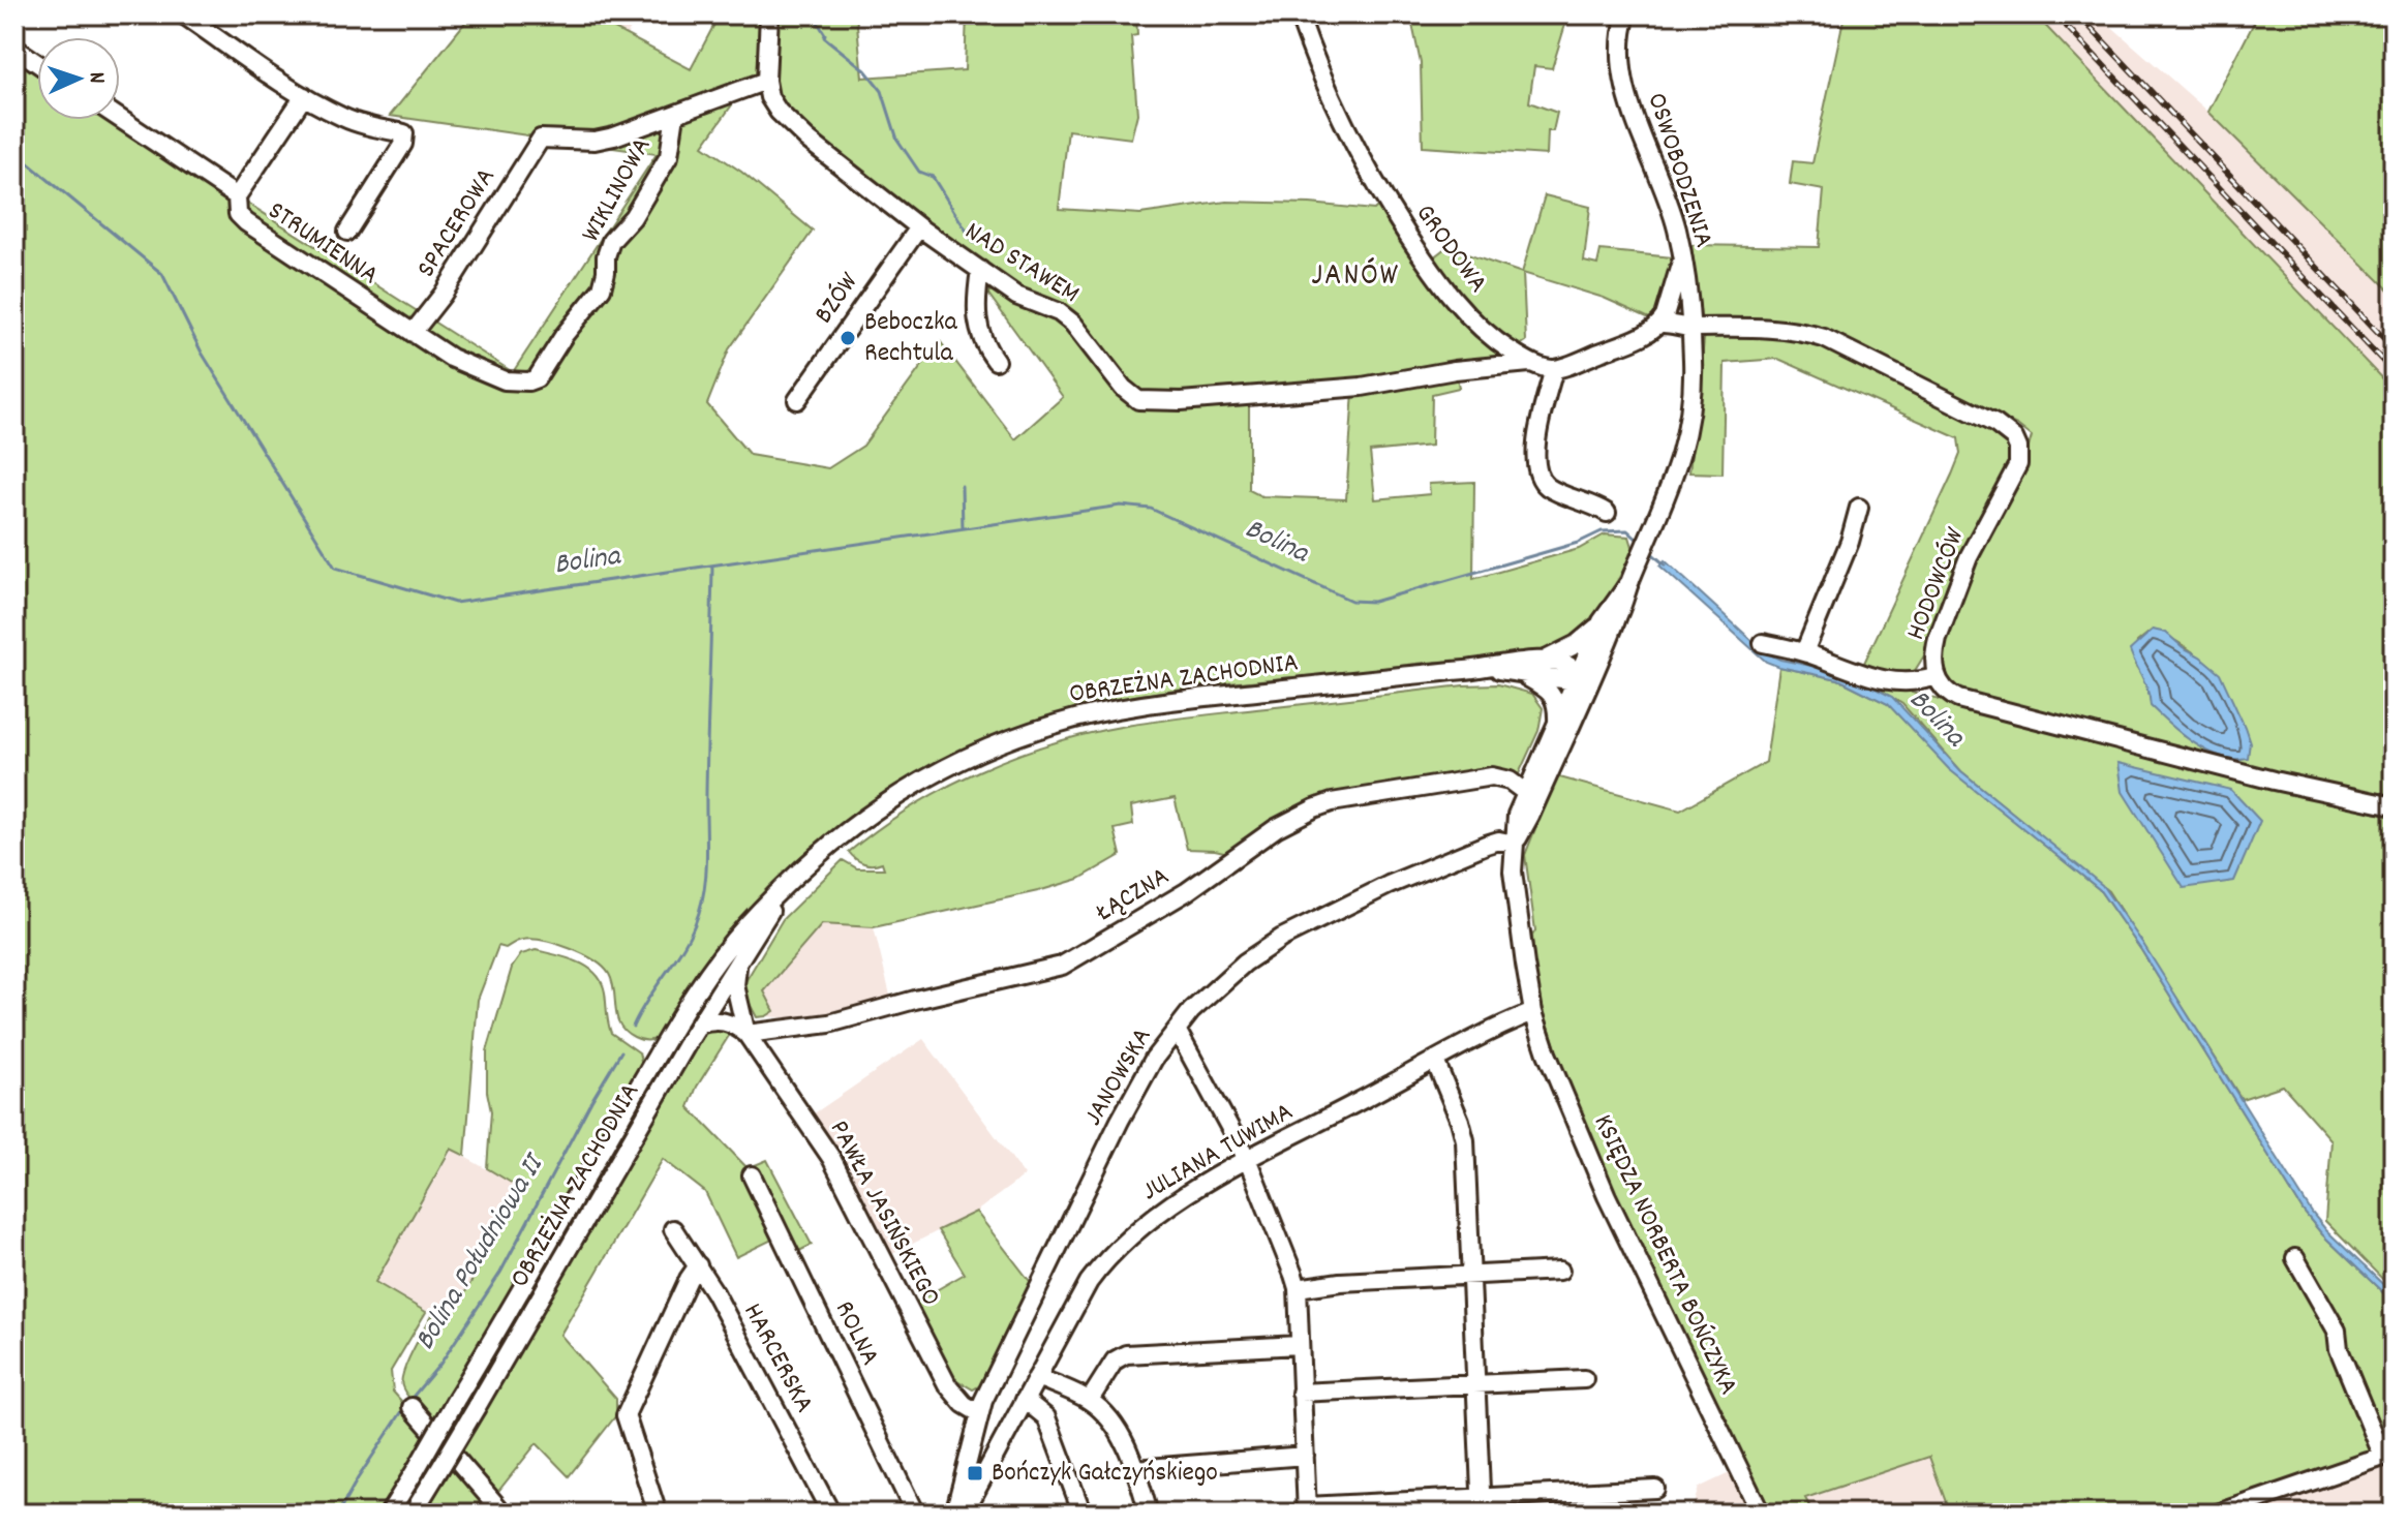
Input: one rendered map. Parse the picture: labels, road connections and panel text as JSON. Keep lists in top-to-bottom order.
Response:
{
  "streets": {
    "street": [
      "OSWOBODZENIA",
      "WIKLINOWA",
      "SPACEROWA",
      "STRUMIENNA",
      "GRODOWA",
      "NAD STAWEM",
      "BZÓW",
      "HODOWCÓW",
      "OBRZEŻNA ZACHODNIA",
      "ŁĄCZNA",
      "JANOWSKA",
      "JULIANA TUWIMA",
      "PAWŁA JASIŃSKIEGO",
      "KSIĘDZA NORBERTA BOŃCZYKA",
      "ROLNA",
      "HARCERSKA"
    ]
  },
  "crossings": [
    ["OSWOBODZENIA", "HODOWCÓW"],
    ["OSWOBODZENIA", "OBRZEŻNA ZACHODNIA"],
    ["OSWOBODZENIA", "ŁĄCZNA"],
    ["OSWOBODZENIA", "JANOWSKA"],
    ["OSWOBODZENIA", "JULIANA TUWIMA"],
    ["OSWOBODZENIA", "KSIĘDZA NORBERTA BOŃCZYKA"],
    ["WIKLINOWA", "SPACEROWA"],
    ["WIKLINOWA", "STRUMIENNA"],
    ["SPACEROWA", "STRUMIENNA"],
    ["GRODOWA", "NAD STAWEM"],
    ["NAD STAWEM", "BZÓW"],
    ["OBRZEŻNA ZACHODNIA", "PAWŁA JASIŃSKIEGO"],
    ["ŁĄCZNA", "PAWŁA JASIŃSKIEGO"],
    ["JANOWSKA", "PAWŁA JASIŃSKIEGO"],
    ["JULIANA TUWIMA", "KSIĘDZA NORBERTA BOŃCZYKA"]
  ],
  "districts": ["JANÓW"],
  "water": ["Bolina", "Bolina Południowa II"],
  "places": {
    "other": ["Beboczka Rechtula"],
    "transit": ["Bończyk Gałczyńskiego"]
  },
  "north": "right"
}
